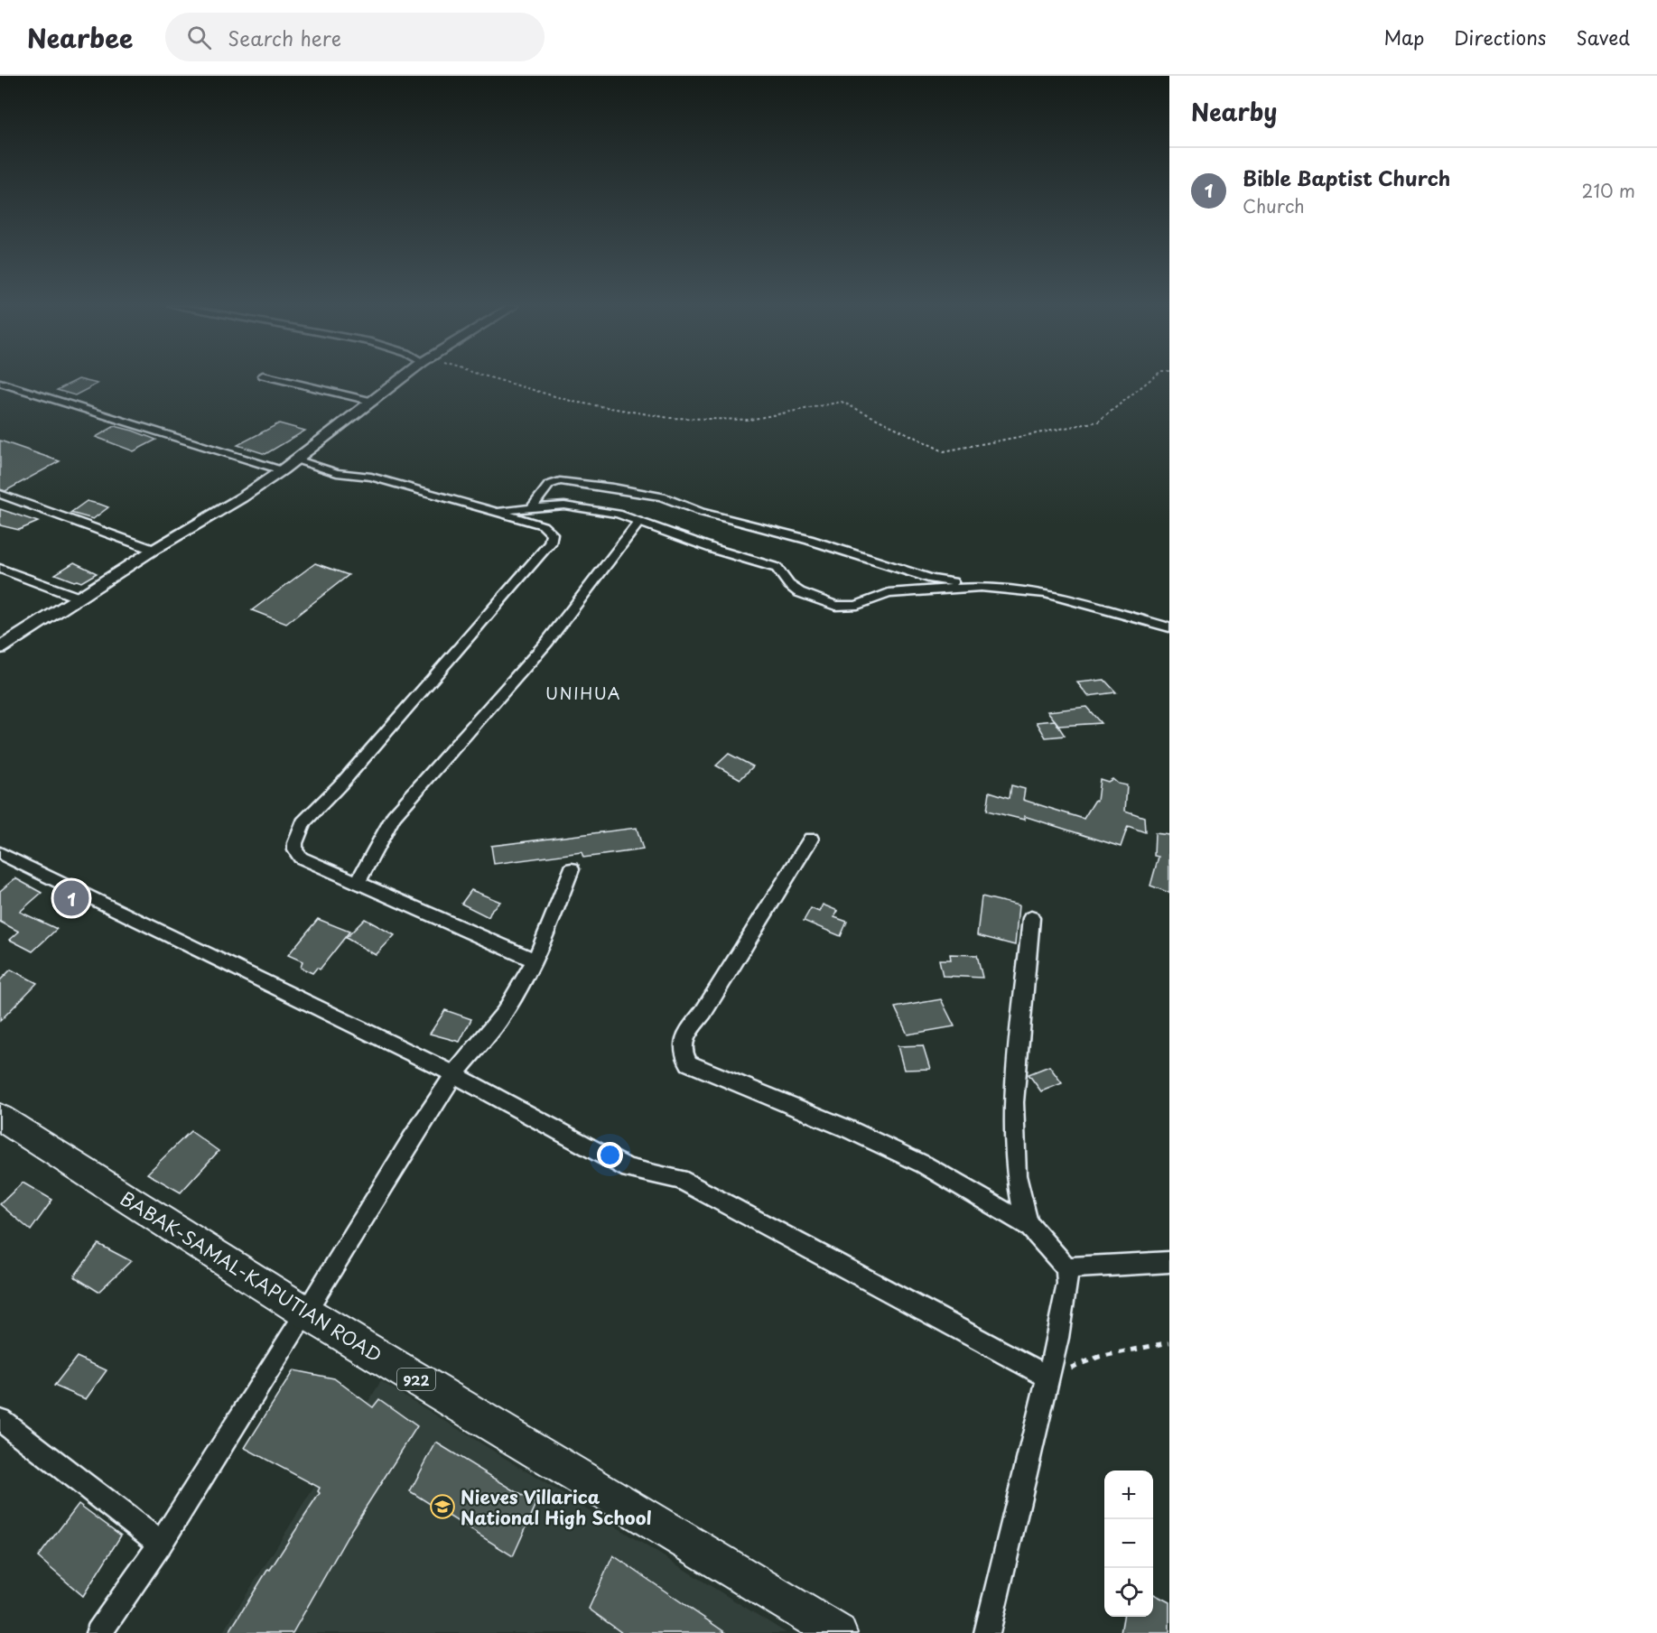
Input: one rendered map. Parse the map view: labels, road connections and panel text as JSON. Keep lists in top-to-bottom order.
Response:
{
  "streets": {
    "main road": ["BABAK-SAMAL-KAPUTIAN ROAD", "922"]
  },
  "districts": ["UNIHUA"],
  "places": {
    "school or university": ["Nieves Villarica National High School"]
  },
  "page": {
    "header": "Nearbee",
    "search": "Search here",
    "nav": ["Map", "Directions", "Saved"],
    "heading": "Nearby",
    "list": [
      {
        "mark": "1",
        "name": "Bible Baptist Church",
        "note": "Church",
        "value": "210 m"
      }
    ],
    "pins": "1",
    "map_buttons": ["+", "−"]
  }
}
